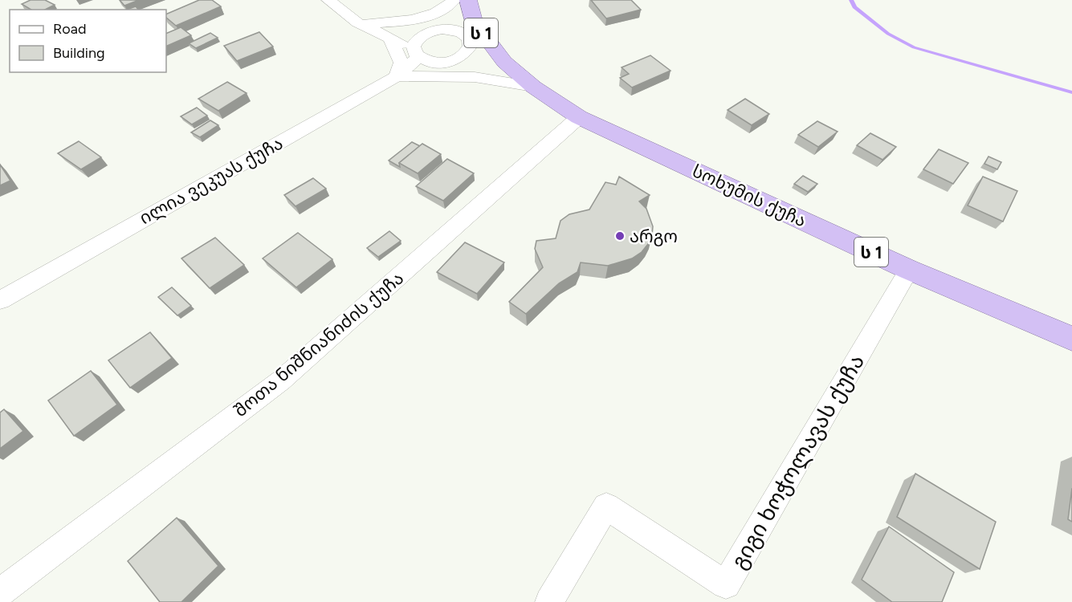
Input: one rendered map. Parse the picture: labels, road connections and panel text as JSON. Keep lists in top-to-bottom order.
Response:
{
  "streets": {
    "highway": ["ს 1", "სოხუმის ქუჩა"],
    "street": ["ილია ვეკუას ქუჩა", "შოთა ნიშნიანიძის ქუჩა", "გიგი ხოჭოლავას ქუჩა"]
  },
  "crossings": [
    ["სოხუმის ქუჩა", "შოთა ნიშნიანიძის ქუჩა"],
    ["სოხუმის ქუჩა", "გიგი ხოჭოლავას ქუჩა"]
  ],
  "places": ["არგო"],
  "legend": ["Road", "Building"]
}
